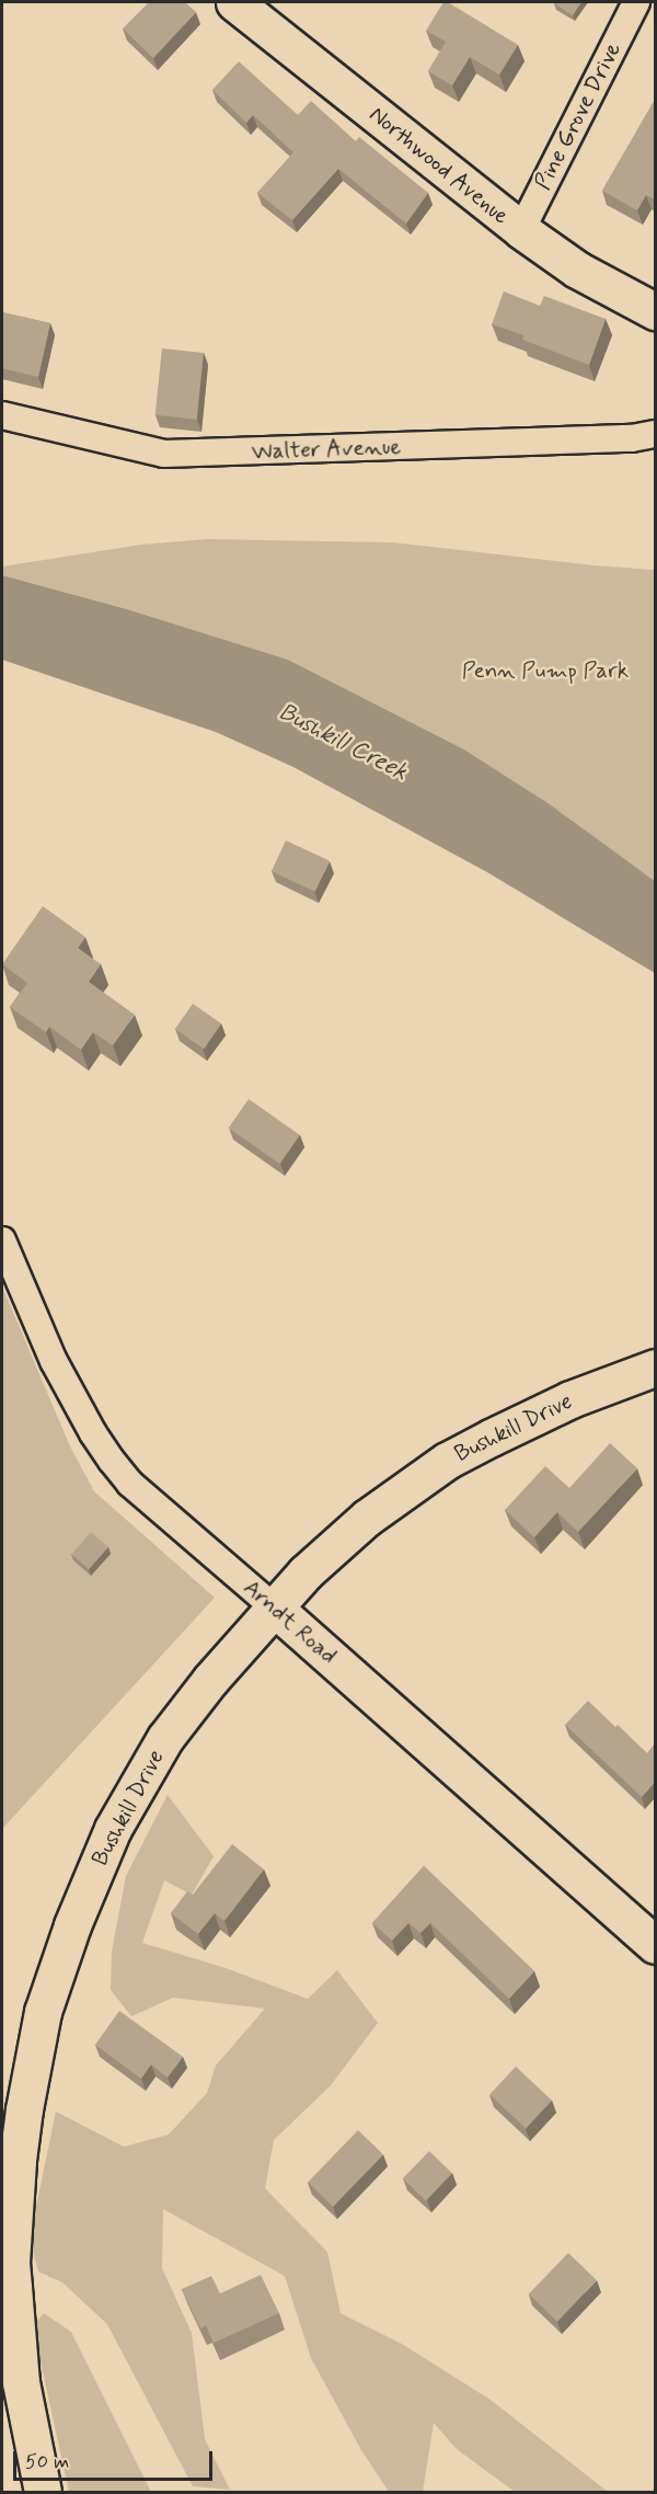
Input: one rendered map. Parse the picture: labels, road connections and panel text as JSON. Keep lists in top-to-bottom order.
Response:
{
  "streets": {
    "main road": ["Northwood Avenue", "Bushkill Drive", "Arndt Road"],
    "street": ["Pine Grove Drive", "Walter Avenue"]
  },
  "crossings": [
    ["Pine Grove Drive", "Northwood Avenue"],
    ["Bushkill Drive", "Arndt Road"]
  ],
  "water": ["Bushkill Creek"],
  "parks": ["Penn Pump Park"],
  "scale_bar": "50 m"
}
